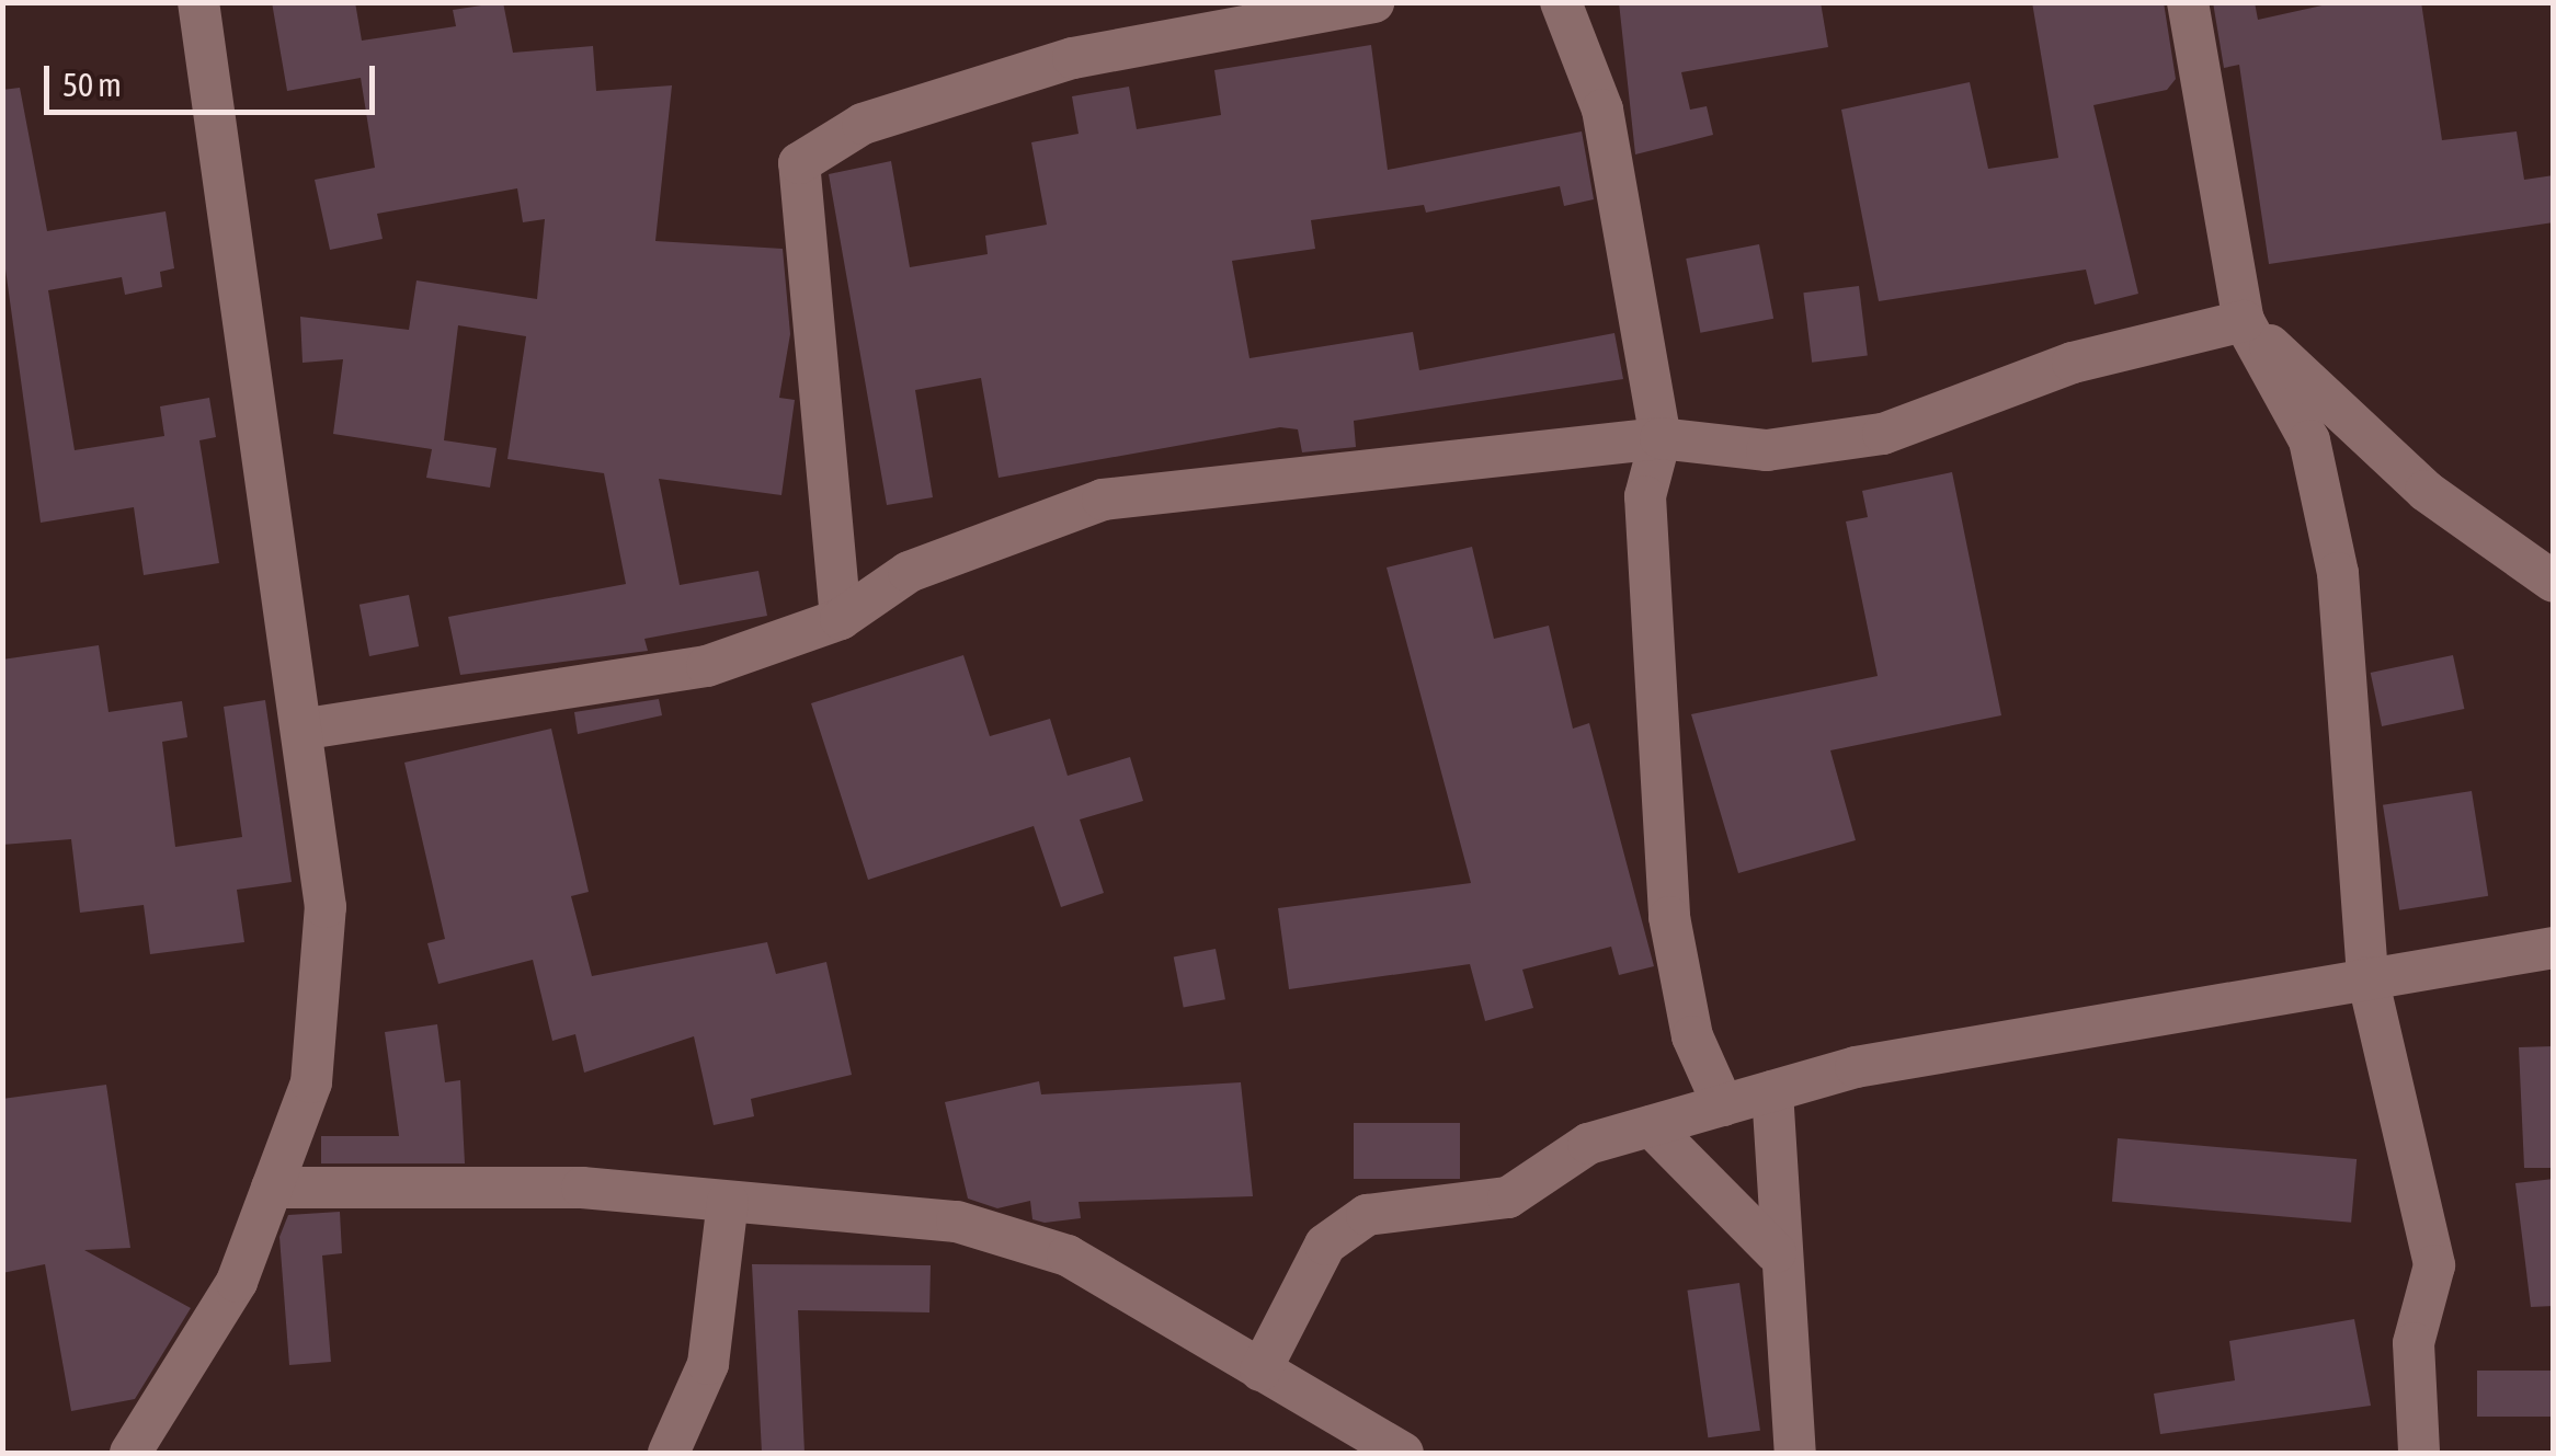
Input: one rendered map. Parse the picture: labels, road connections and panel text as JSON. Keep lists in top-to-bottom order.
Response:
{
  "scale_bar": "50 m"
}
